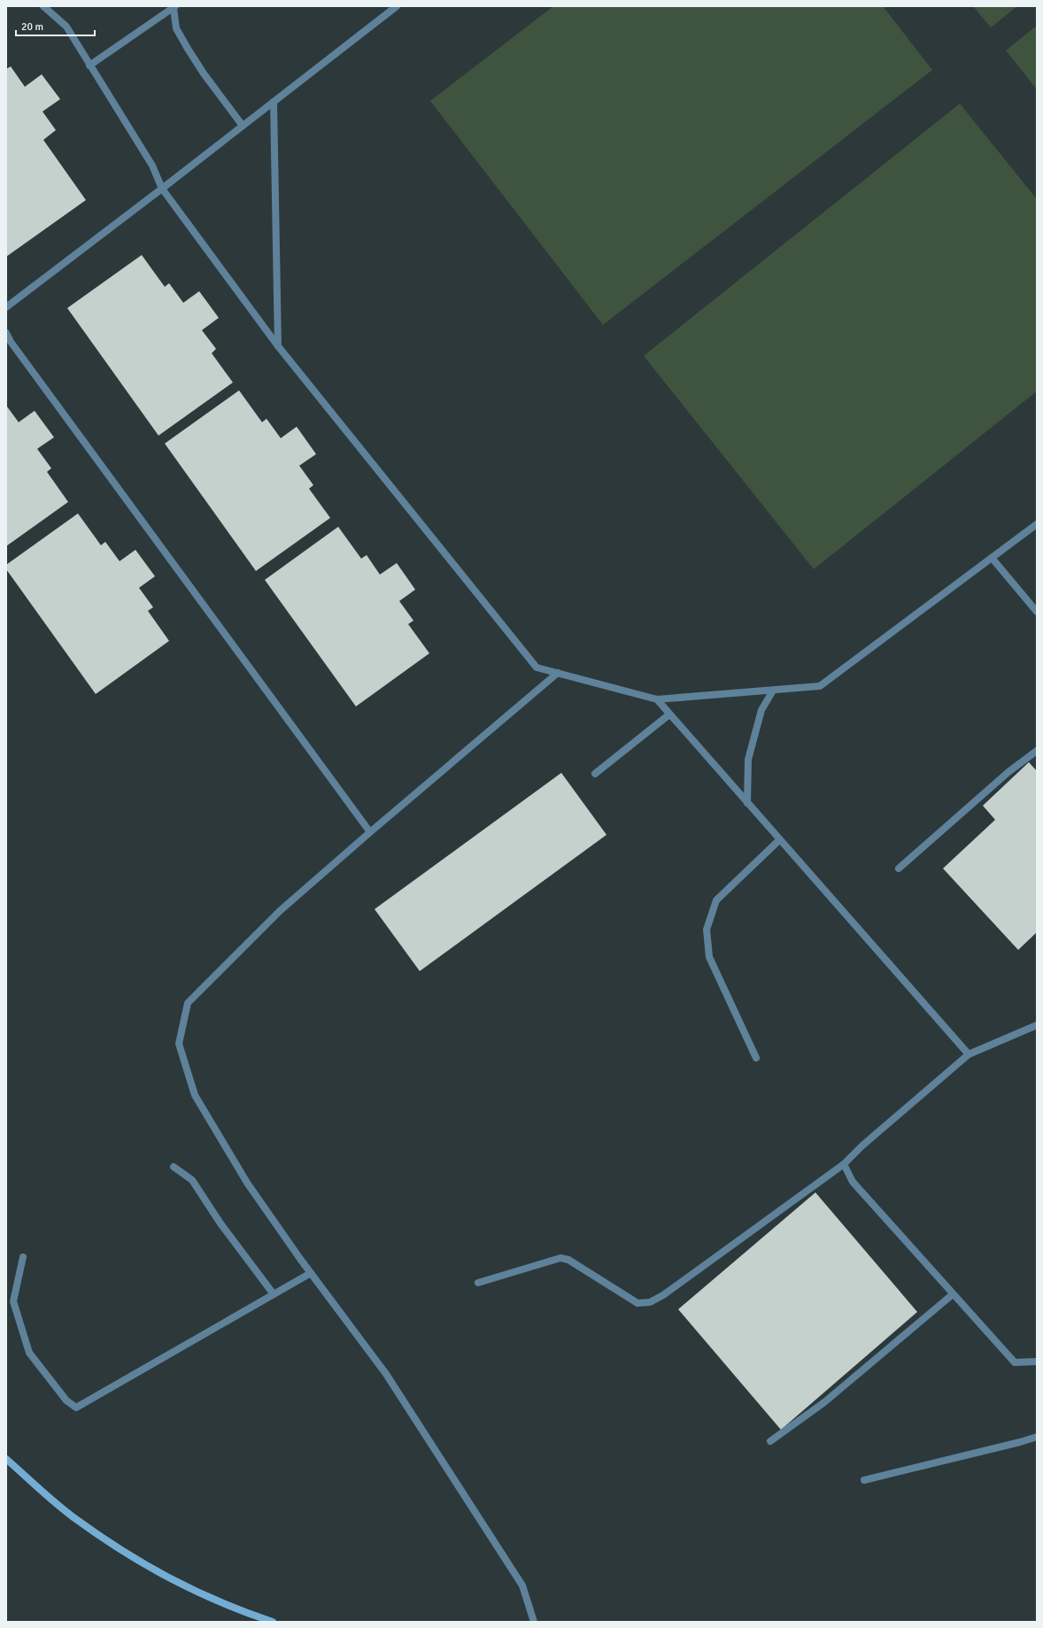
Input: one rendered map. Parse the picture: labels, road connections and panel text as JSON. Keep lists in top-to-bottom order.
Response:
{
  "scale_bar": "20 m"
}
